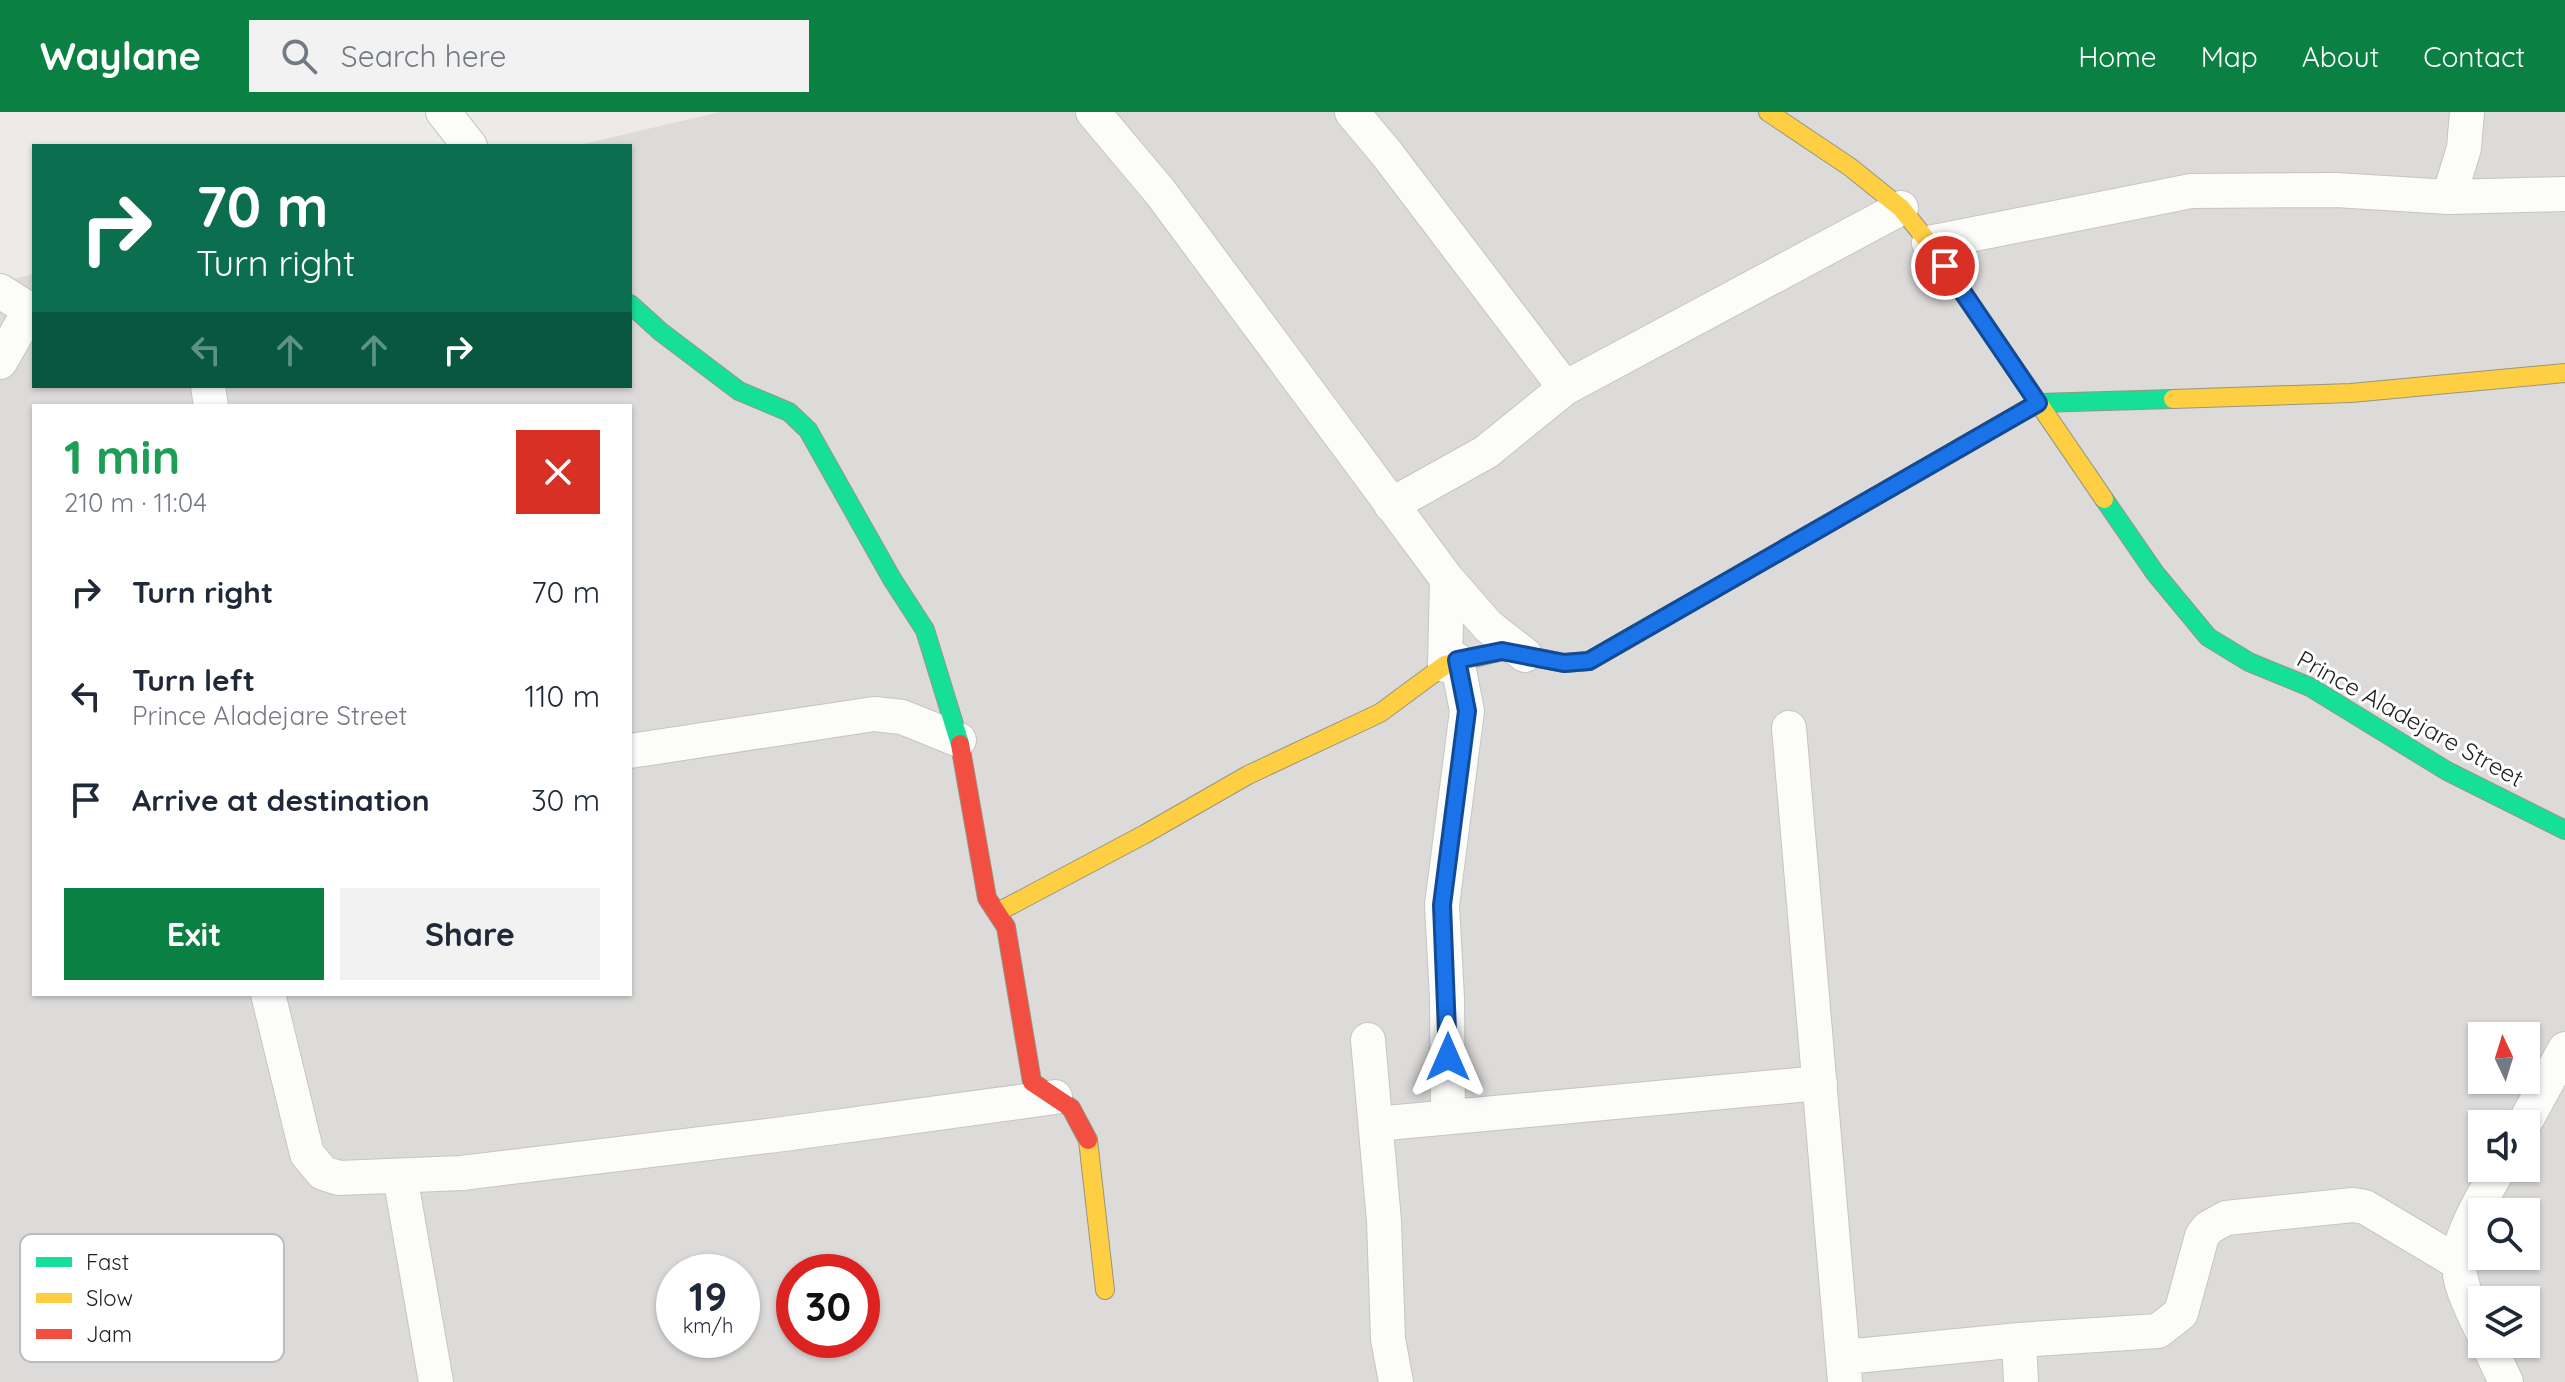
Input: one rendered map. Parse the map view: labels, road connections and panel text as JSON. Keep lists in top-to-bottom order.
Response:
{
  "streets": {
    "street": ["Prince Aladejare Street"]
  },
  "legend": ["Fast", "Slow", "Jam"],
  "north": "top",
  "page": {
    "header": "Waylane",
    "search": "Search here",
    "nav": [
      "Home",
      "Map",
      "About",
      "Contact"
    ],
    "turn": ["70 m", "Turn right"],
    "heading": ["1 min", "210 m · 11:04"],
    "list": [
      {
        "name": "Turn right",
        "value": "70 m"
      },
      {
        "name": "Turn left",
        "note": "Prince Aladejare Street",
        "value": "110 m"
      },
      {
        "name": "Arrive at destination",
        "value": "30 m"
      }
    ],
    "buttons": ["Exit", "Share"],
    "speed": "19 km/h",
    "limit": "30"
  }
}
